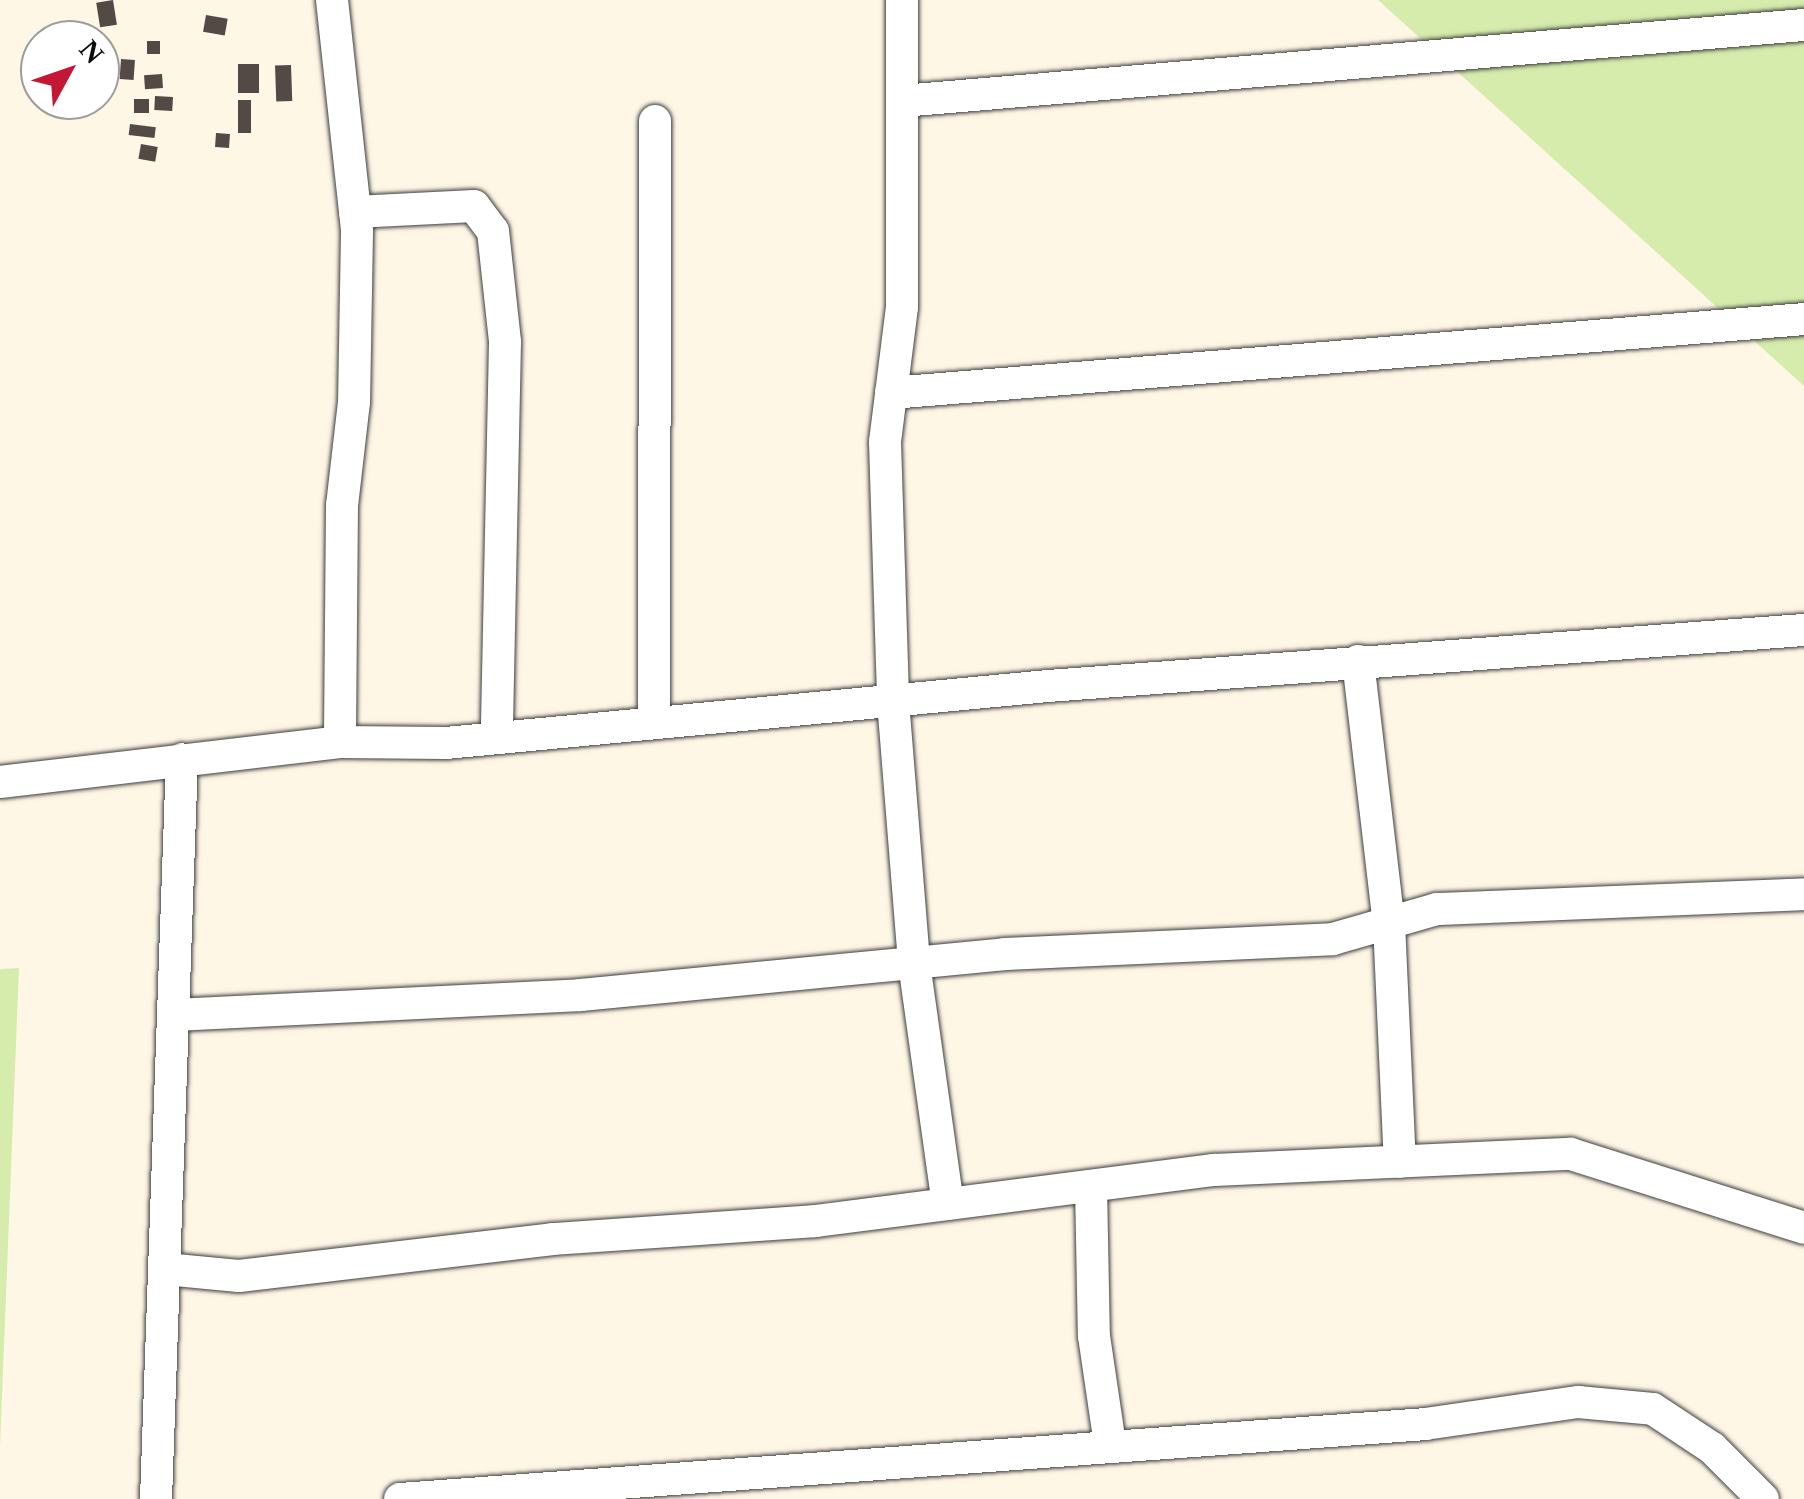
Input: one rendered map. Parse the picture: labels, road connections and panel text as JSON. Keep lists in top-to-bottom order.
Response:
{
  "north": "top right"
}
